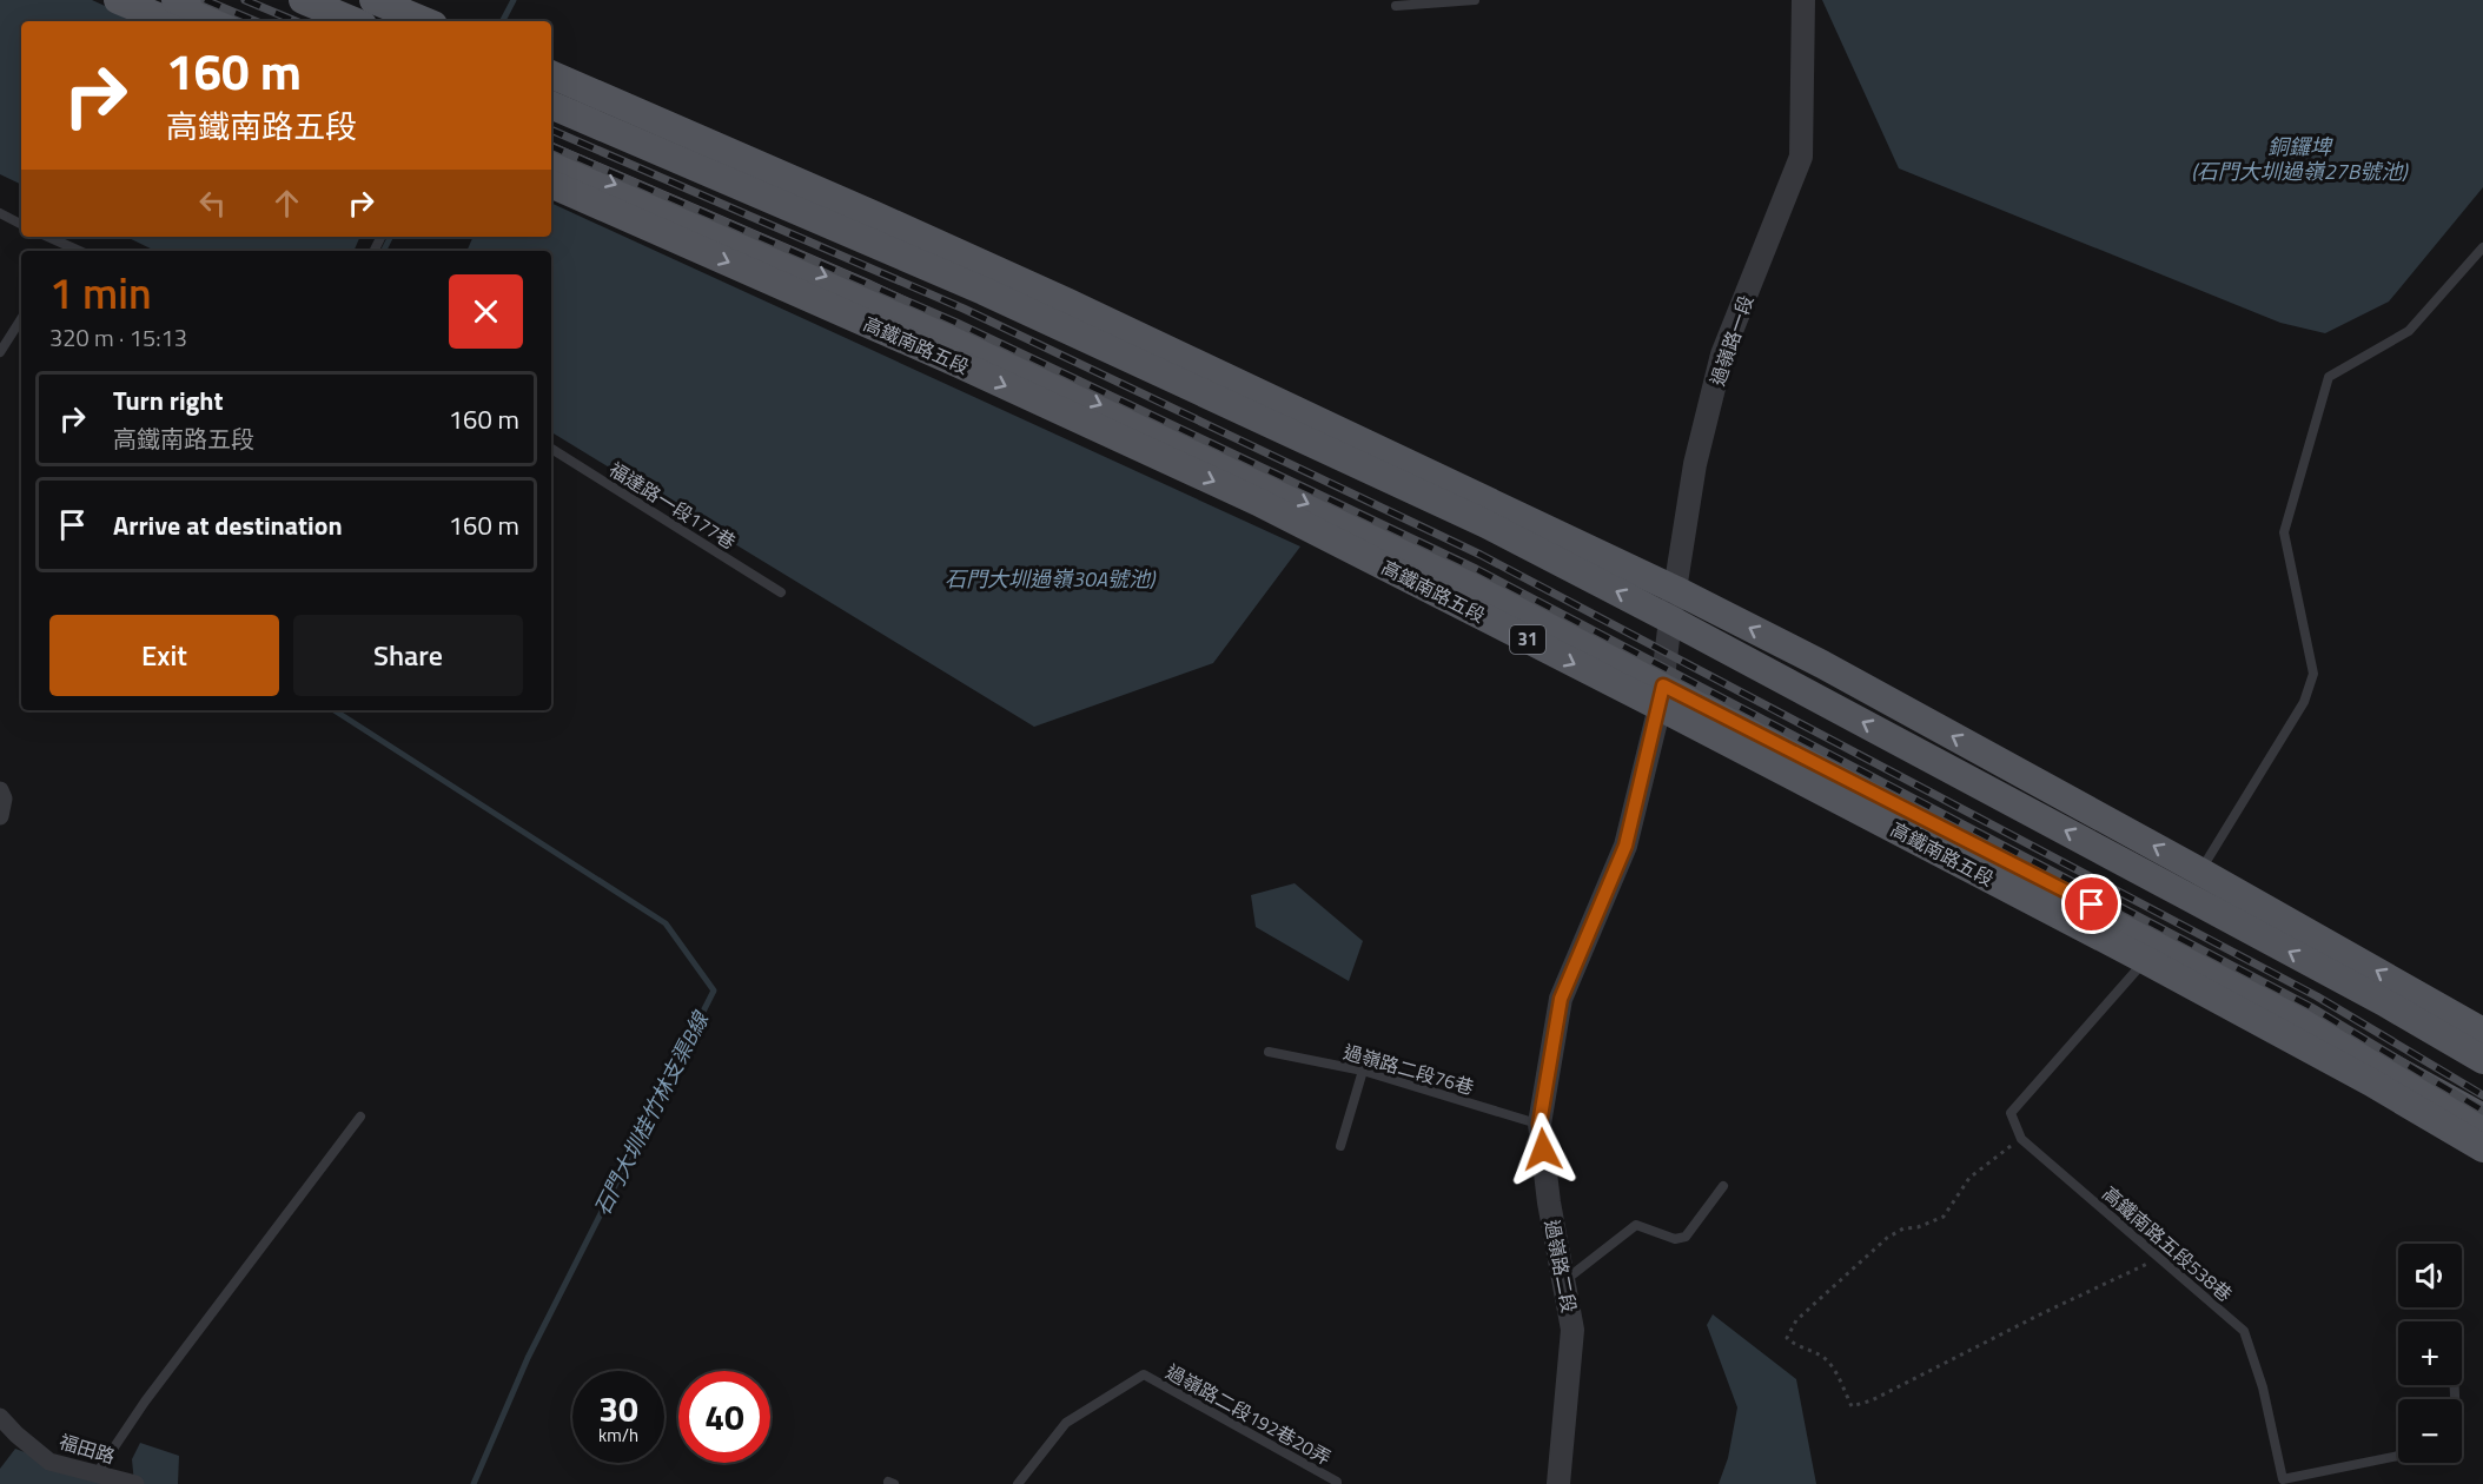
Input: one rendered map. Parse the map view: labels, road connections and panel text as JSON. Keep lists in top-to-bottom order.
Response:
{
  "streets": {
    "main road": ["高鐵南路五段", "31"],
    "street": ["過嶺路一段", "過嶺路二段", "福田路"],
    "lane": [
      "福達路一段177巷",
      "過嶺路二段76巷",
      "高鐵南路五段538巷",
      "過嶺路二段192巷20弄"
    ]
  },
  "crossings": [
    ["過嶺路一段", "高鐵南路五段"],
    ["過嶺路一段", "過嶺路二段"],
    ["高鐵南路五段", "過嶺路二段"],
    ["過嶺路二段76巷", "過嶺路二段"]
  ],
  "water": ["銅鑼埤 (石門大圳過嶺27B號池)", "石門大圳過嶺30A號池)", "石門大圳桂竹林支渠B線"],
  "page": {
    "turn": ["160 m", "高鐵南路五段"],
    "heading": ["1 min", "320 m · 15:13"],
    "list": [
      {
        "name": "Turn right",
        "note": "高鐵南路五段",
        "value": "160 m"
      },
      {
        "name": "Arrive at destination",
        "value": "160 m"
      }
    ],
    "buttons": ["Exit", "Share"],
    "map_buttons": ["+", "−"],
    "speed": "30 km/h",
    "limit": "40"
  }
}
